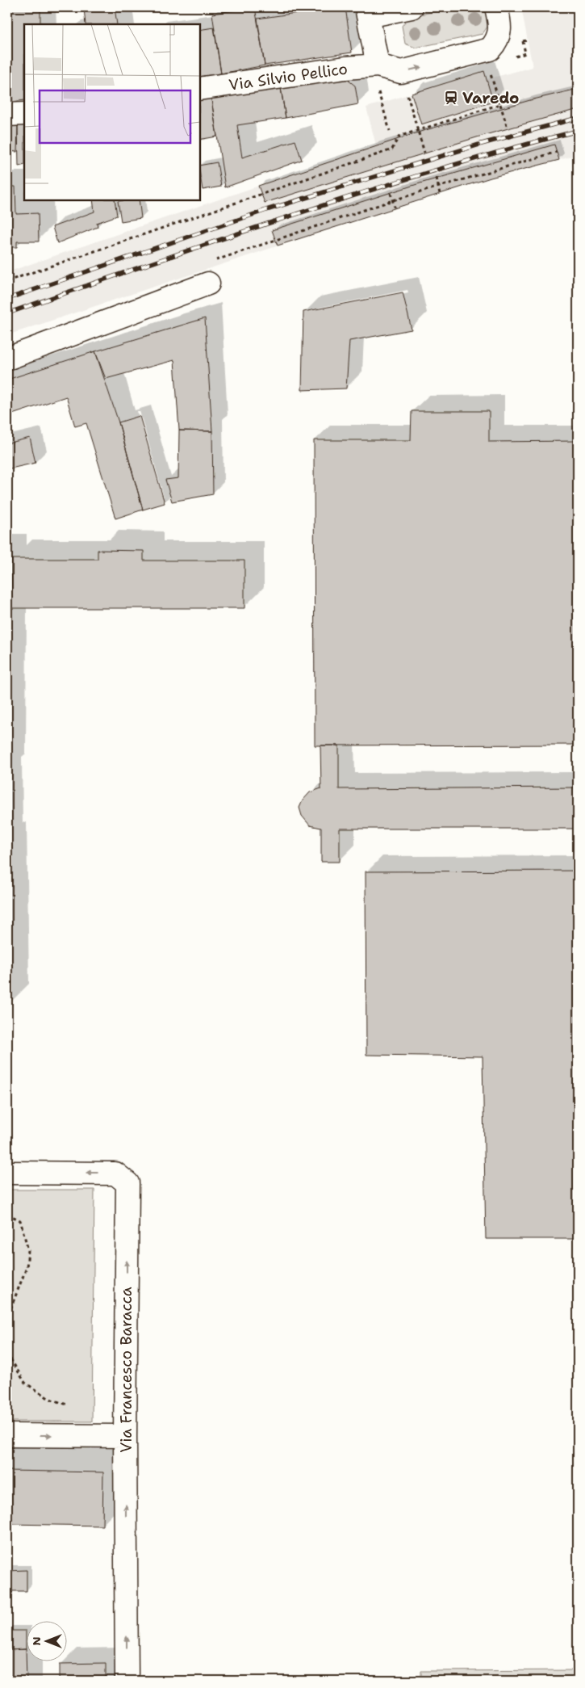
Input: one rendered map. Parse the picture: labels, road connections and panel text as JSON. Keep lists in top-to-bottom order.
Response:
{
  "streets": {
    "street": ["Via Silvio Pellico", "Via Francesco Baracca"]
  },
  "one_way": ["Via Silvio Pellico", "Via Francesco Baracca"],
  "places": {
    "station": ["Varedo"]
  },
  "north": "left"
}
